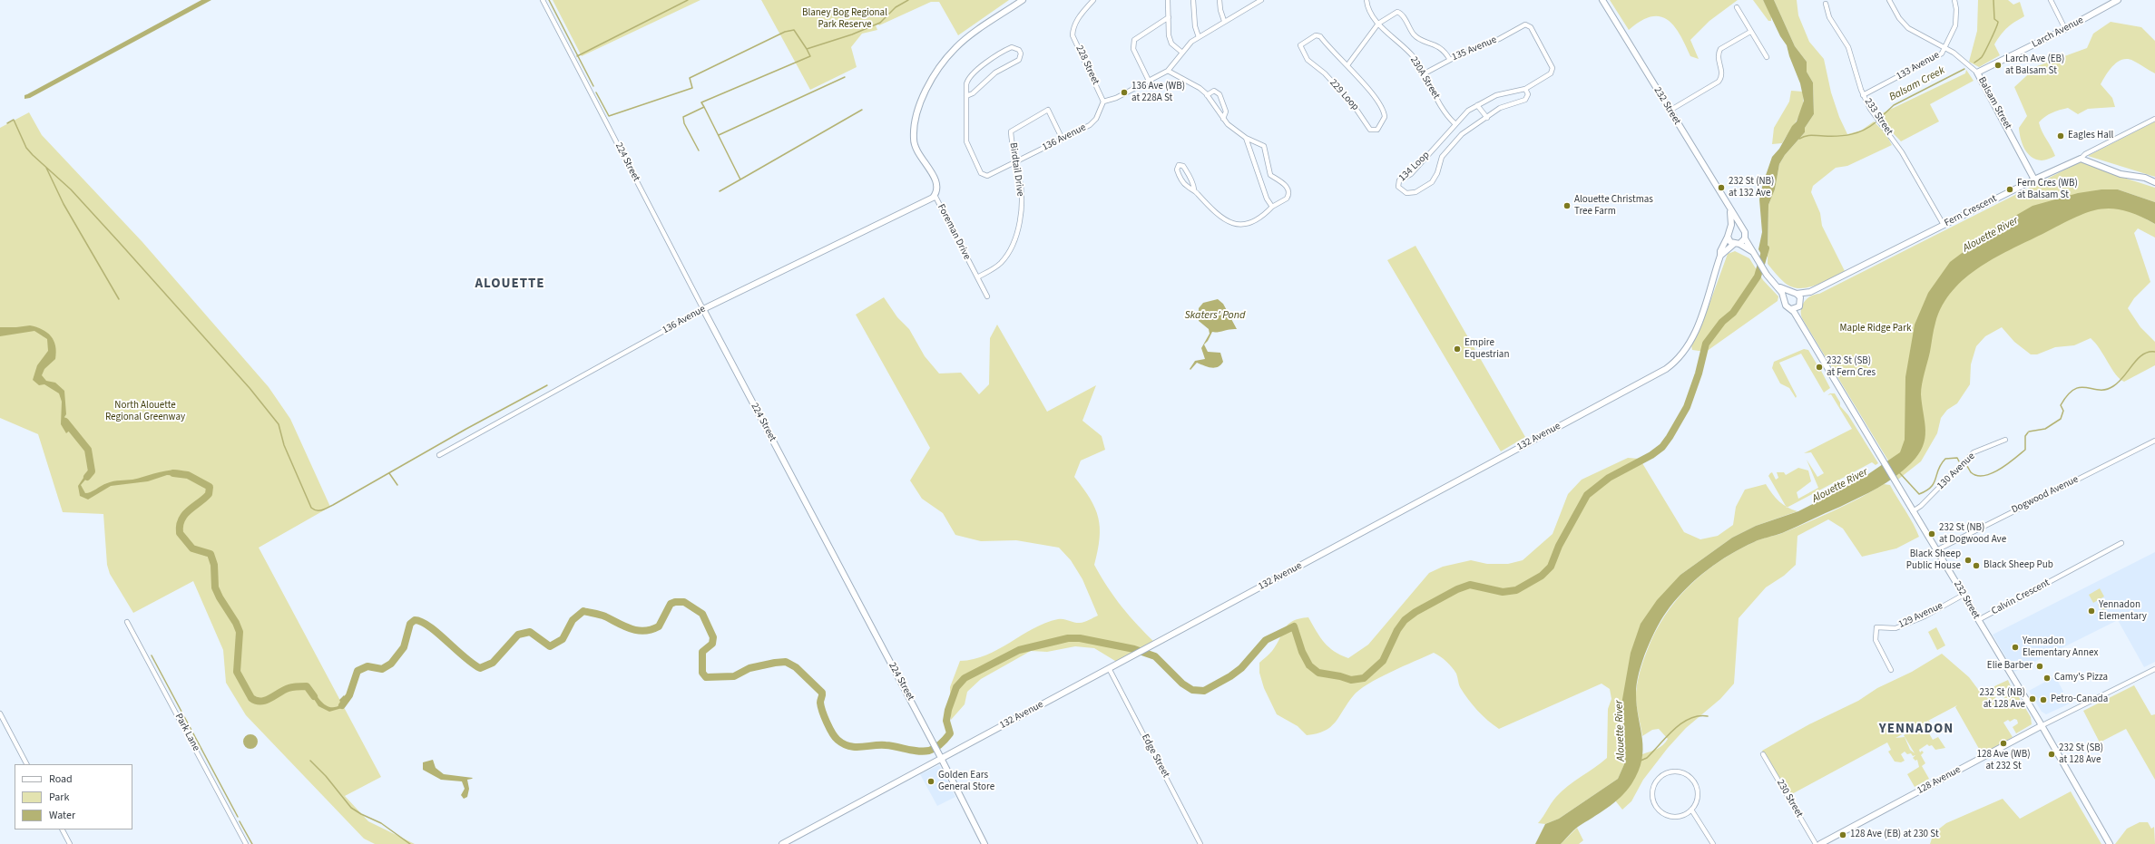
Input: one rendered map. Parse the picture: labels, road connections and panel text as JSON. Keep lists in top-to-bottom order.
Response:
{
  "streets": {
    "street": [
      "Larch Avenue",
      "135 Avenue",
      "228 Street",
      "133 Avenue",
      "230A Street",
      "229 Loop",
      "Balsam Street",
      "232 Street",
      "233 Street",
      "136 Avenue",
      "224 Street",
      "134 Loop",
      "Birdtail Drive",
      "Fern Crescent",
      "Foreman Drive",
      "132 Avenue",
      "130 Avenue",
      "Dogwood Avenue",
      "Calvin Crescent",
      "129 Avenue",
      "Park Lane",
      "Edge Street",
      "128 Avenue",
      "230 Street"
    ]
  },
  "crossings": [
    ["Larch Avenue", "Balsam Street"],
    ["135 Avenue", "230A Street"],
    ["135 Avenue", "134 Loop"],
    ["228 Street", "136 Avenue"],
    ["133 Avenue", "Balsam Street"],
    ["133 Avenue", "233 Street"],
    ["230A Street", "134 Loop"],
    ["Balsam Street", "Fern Crescent"],
    ["232 Street", "Fern Crescent"],
    ["232 Street", "132 Avenue"],
    ["232 Street", "130 Avenue"],
    ["232 Street", "Dogwood Avenue"],
    ["232 Street", "Calvin Crescent"],
    ["232 Street", "129 Avenue"],
    ["232 Street", "128 Avenue"],
    ["233 Street", "Fern Crescent"],
    ["136 Avenue", "224 Street"],
    ["136 Avenue", "Birdtail Drive"],
    ["136 Avenue", "Foreman Drive"],
    ["224 Street", "132 Avenue"],
    ["Birdtail Drive", "Foreman Drive"],
    ["132 Avenue", "Edge Street"]
  ],
  "districts": ["ALOUETTE", "YENNADON"],
  "water": ["Balsam Creek", "Alouette River", "Skaters' Pond"],
  "parks": ["Blaney Bog Regional Park Reserve", "Maple Ridge Park", "North Alouette Regional Greenway"],
  "places": [
    "Larch Ave (EB) at Balsam St",
    "136 Ave (WB) at 228A St",
    "Eagles Hall",
    "232 St (NB) at 132 Ave",
    "Fern Cres (WB) at Balsam St",
    "Alouette Christmas Tree Farm",
    "Empire Equestrian",
    "232 St (SB) at Fern Cres",
    "232 St (NB) at Dogwood Ave",
    "Black Sheep Public House",
    "Black Sheep Pub",
    "Yennadon Elementary",
    "Yennadon Elementary Annex",
    "Elie Barber",
    "Camy's Pizza",
    "232 St (NB) at 128 Ave",
    "Petro-Canada",
    "128 Ave (WB) at 232 St",
    "232 St (SB) at 128 Ave",
    "Golden Ears General Store",
    "128 Ave (EB) at 230 St"
  ],
  "legend": ["Road", "Park", "Water"]
}
